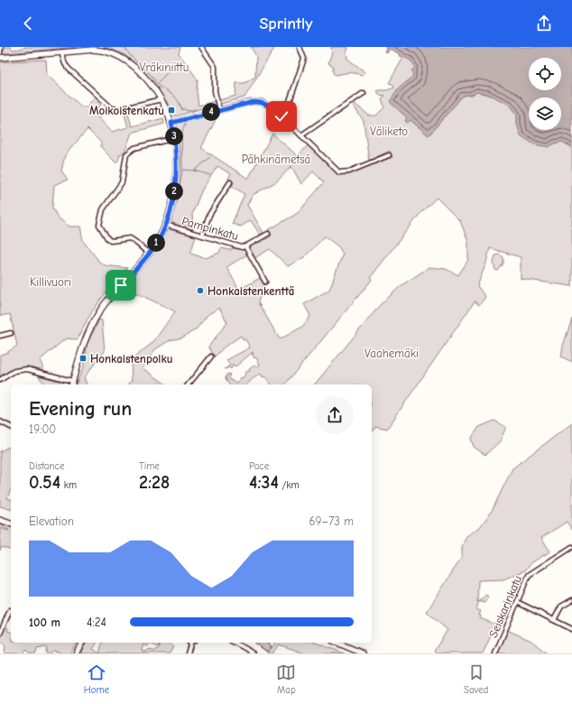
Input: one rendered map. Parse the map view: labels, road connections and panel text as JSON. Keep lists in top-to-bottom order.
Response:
{
  "streets": {
    "street": ["Pampinkatu", "Seiskarinkatu"]
  },
  "parks": [
    "Vräkiniittu",
    "Väliketo",
    "Pähkinämetsä",
    "Killivuori",
    "Vaahemäki"
  ],
  "places": {
    "transit": ["Moikoistenkatu", "Honkaistenpolku"],
    "other": ["Honkaistenkenttä"]
  },
  "page": {
    "header": "Sprintly",
    "pins": [
      "4",
      "3",
      "2",
      "1"
    ],
    "heading": ["Evening run", "19:00"],
    "stats": [
      ["Distance", "0.54 km"],
      ["Time", "2:28"],
      ["Pace", "4:34 /km"]
    ],
    "chart": ["Elevation", "69–73 m"],
    "list": [
      {
        "name": "100 m",
        "note": "4:24"
      }
    ],
    "tabs": ["Home", "Map", "Saved"]
  }
}
